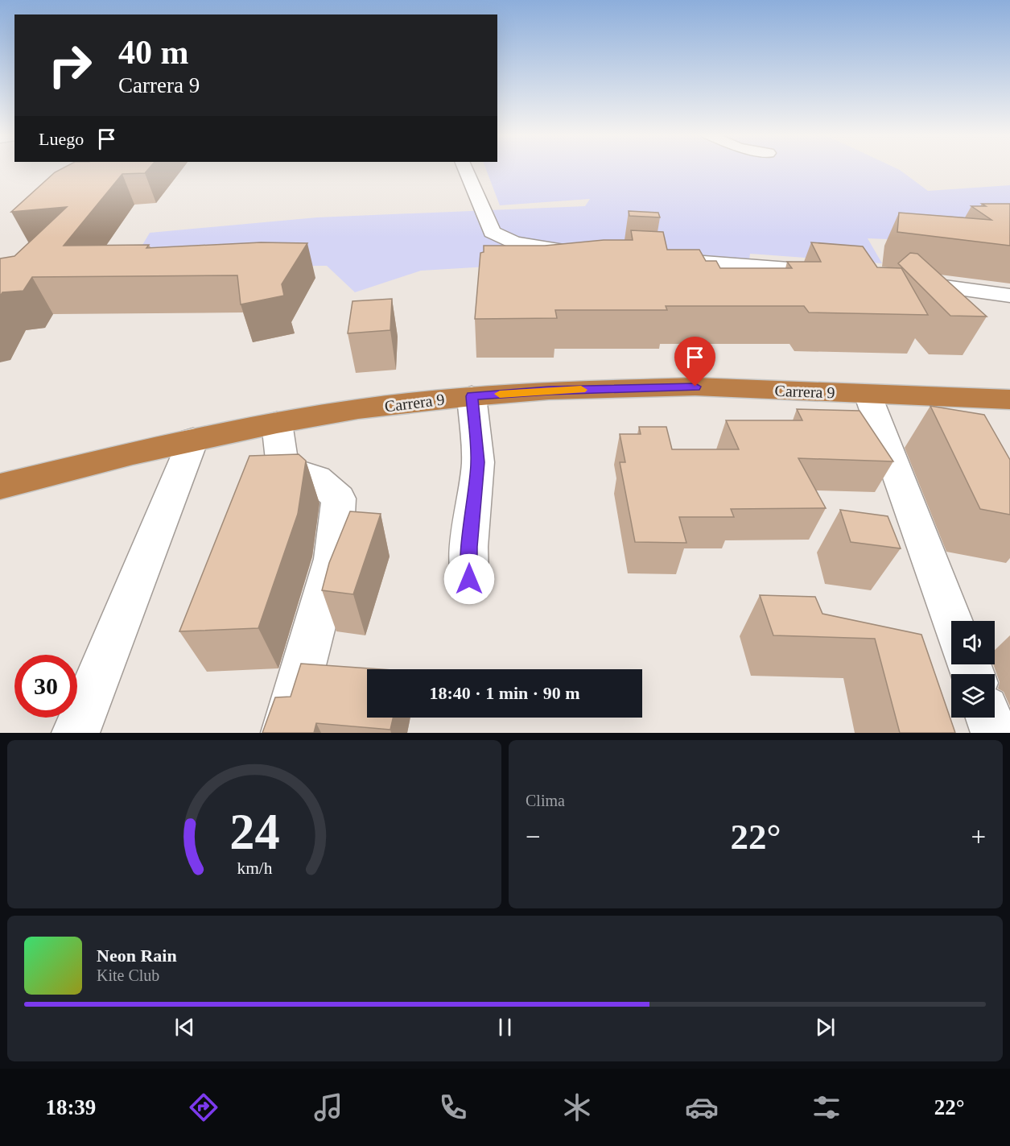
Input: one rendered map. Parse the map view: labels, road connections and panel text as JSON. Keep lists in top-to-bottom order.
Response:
{
  "streets": {
    "highway": ["Carrera 9"]
  },
  "page": {
    "turn": ["40 m", "Carrera 9"],
    "then": "Luego",
    "limit": "30",
    "trip": "18:40 · 1 min · 90 m",
    "tile": "Clima",
    "heat": ["−", "22°", "+"],
    "song": ["Neon Rain", "Kite Club"],
    "tabs": ["18:39", "22°"],
    "gauge": ["24", "km/h"]
  }
}
